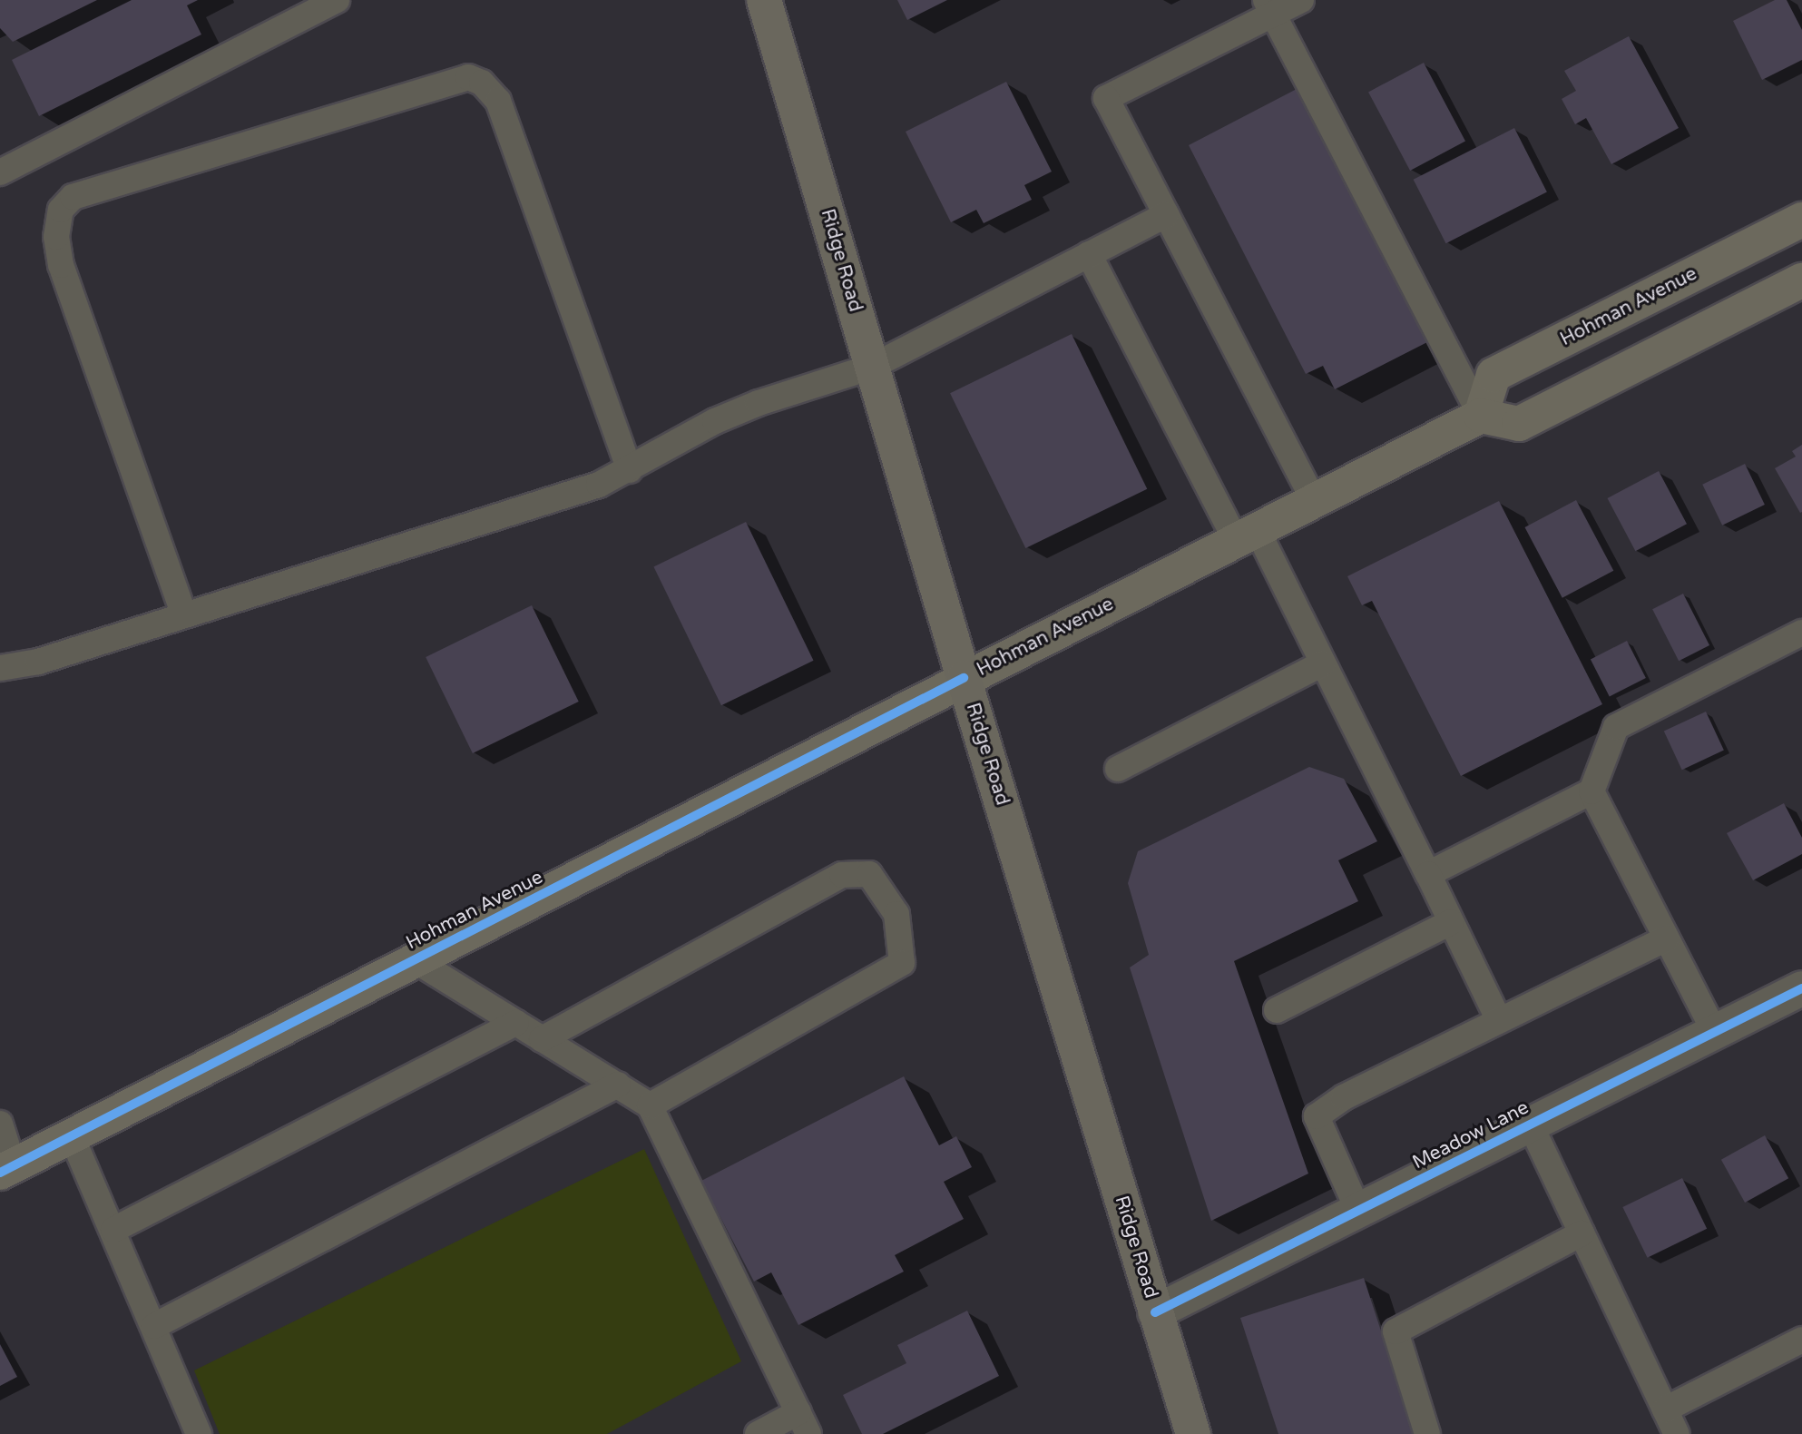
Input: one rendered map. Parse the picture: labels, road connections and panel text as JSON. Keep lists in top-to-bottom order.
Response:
{
  "streets": {
    "main road": ["Ridge Road", "Hohman Avenue"],
    "street": ["Meadow Lane"]
  },
  "crossings": [
    ["Ridge Road", "Hohman Avenue"],
    ["Ridge Road", "Meadow Lane"]
  ]
}
